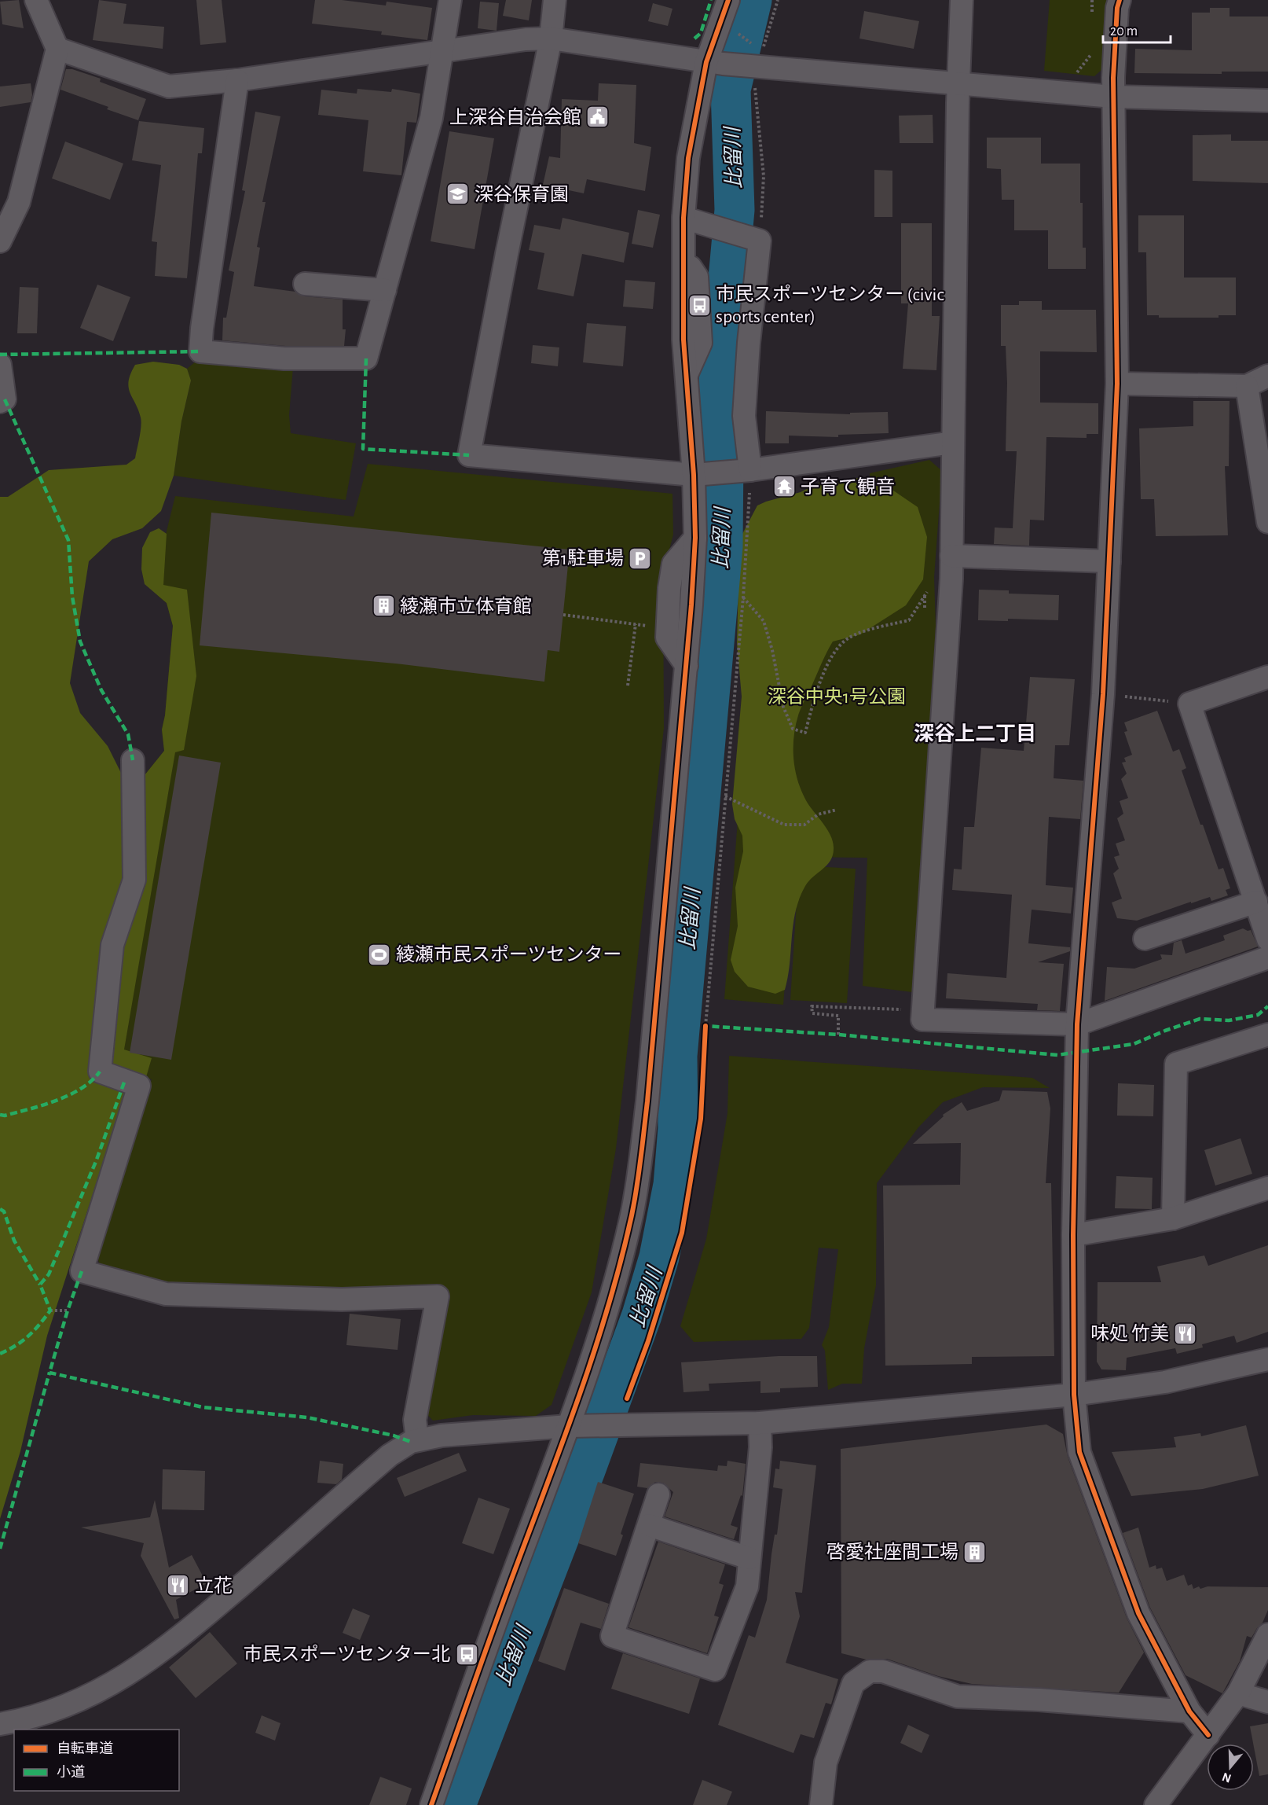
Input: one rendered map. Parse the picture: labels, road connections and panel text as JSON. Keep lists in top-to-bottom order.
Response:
{
  "districts": ["深谷上二丁目"],
  "water": ["比留川"],
  "parks": ["深谷中央1号公園"],
  "places": {
    "public building": ["上深谷自治会館"],
    "school or university": ["深谷保育園"],
    "bus stop": ["市民スポーツセンター (civic sports center)", "市民スポーツセンター北"],
    "temple": ["子育て観音"],
    "parking": ["第1駐車場"],
    "building": ["綾瀬市立体育館", "啓愛社座間工場"],
    "sports": ["綾瀬市民スポーツセンター"],
    "restaurant": ["味処 竹美", "立花"]
  },
  "legend": ["自転車道", "小道"],
  "scale_bar": "20 m",
  "north": "bottom"
}
